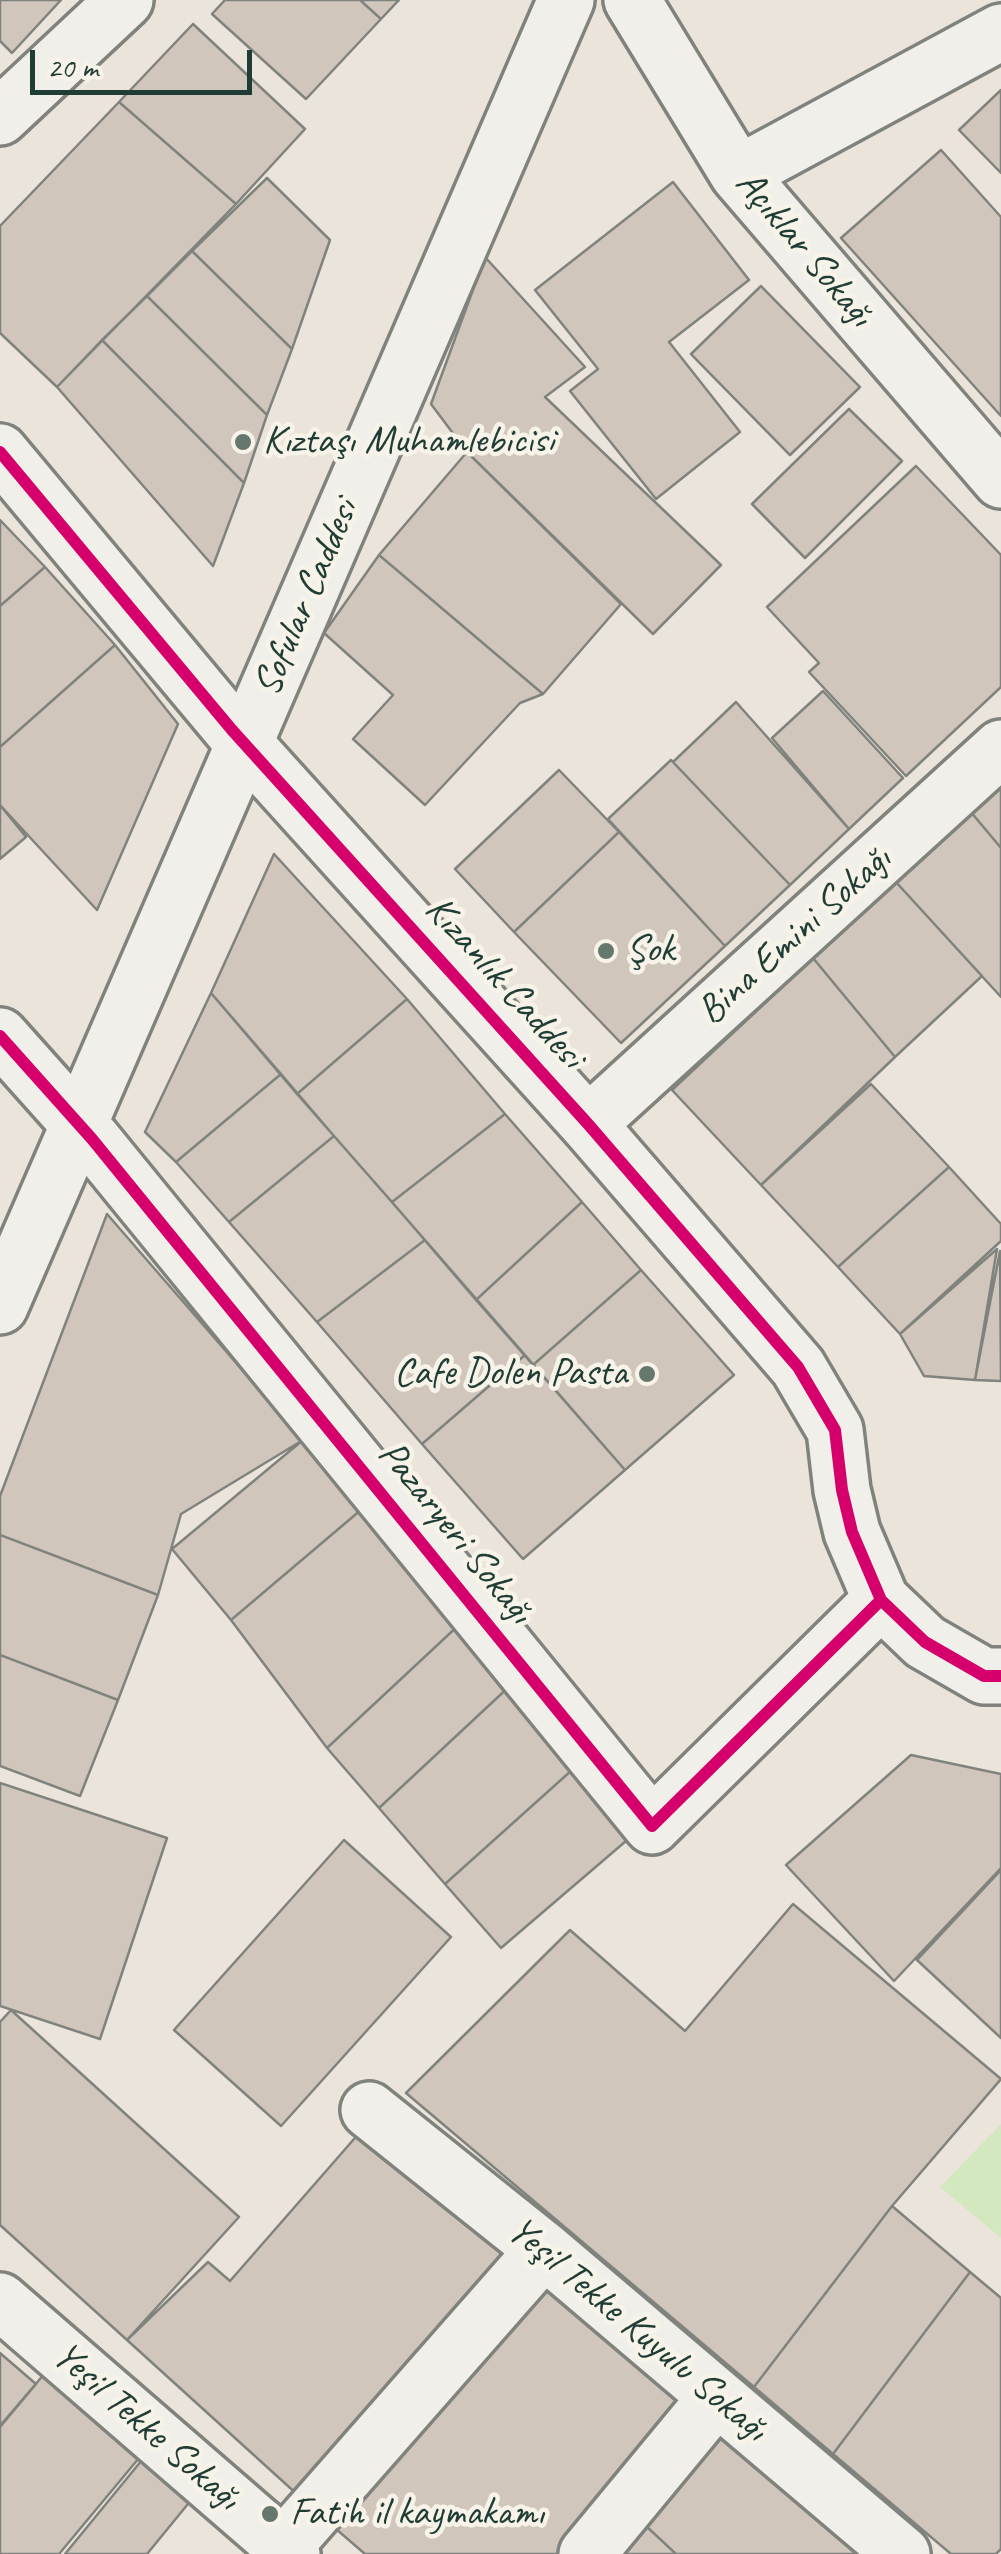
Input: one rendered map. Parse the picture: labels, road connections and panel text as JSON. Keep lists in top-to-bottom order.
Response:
{
  "streets": {
    "street": [
      "Açıklar Sokağı",
      "Sofular Caddesi",
      "Bina Emini Sokağı",
      "Kızanlık Caddesi",
      "Pazaryeri Sokağı",
      "Yeşil Tekke Kuyulu Sokağı",
      "Yeşil Tekke Sokağı"
    ]
  },
  "crossings": [
    ["Sofular Caddesi", "Kızanlık Caddesi"],
    ["Sofular Caddesi", "Pazaryeri Sokağı"],
    ["Bina Emini Sokağı", "Kızanlık Caddesi"],
    ["Kızanlık Caddesi", "Pazaryeri Sokağı"]
  ],
  "places": [
    "Kıztaşı Muhamlebicisi",
    "Şok",
    "Cafe Dolen Pasta",
    "Fatih il kaymakamı"
  ],
  "scale_bar": "20 m"
}
